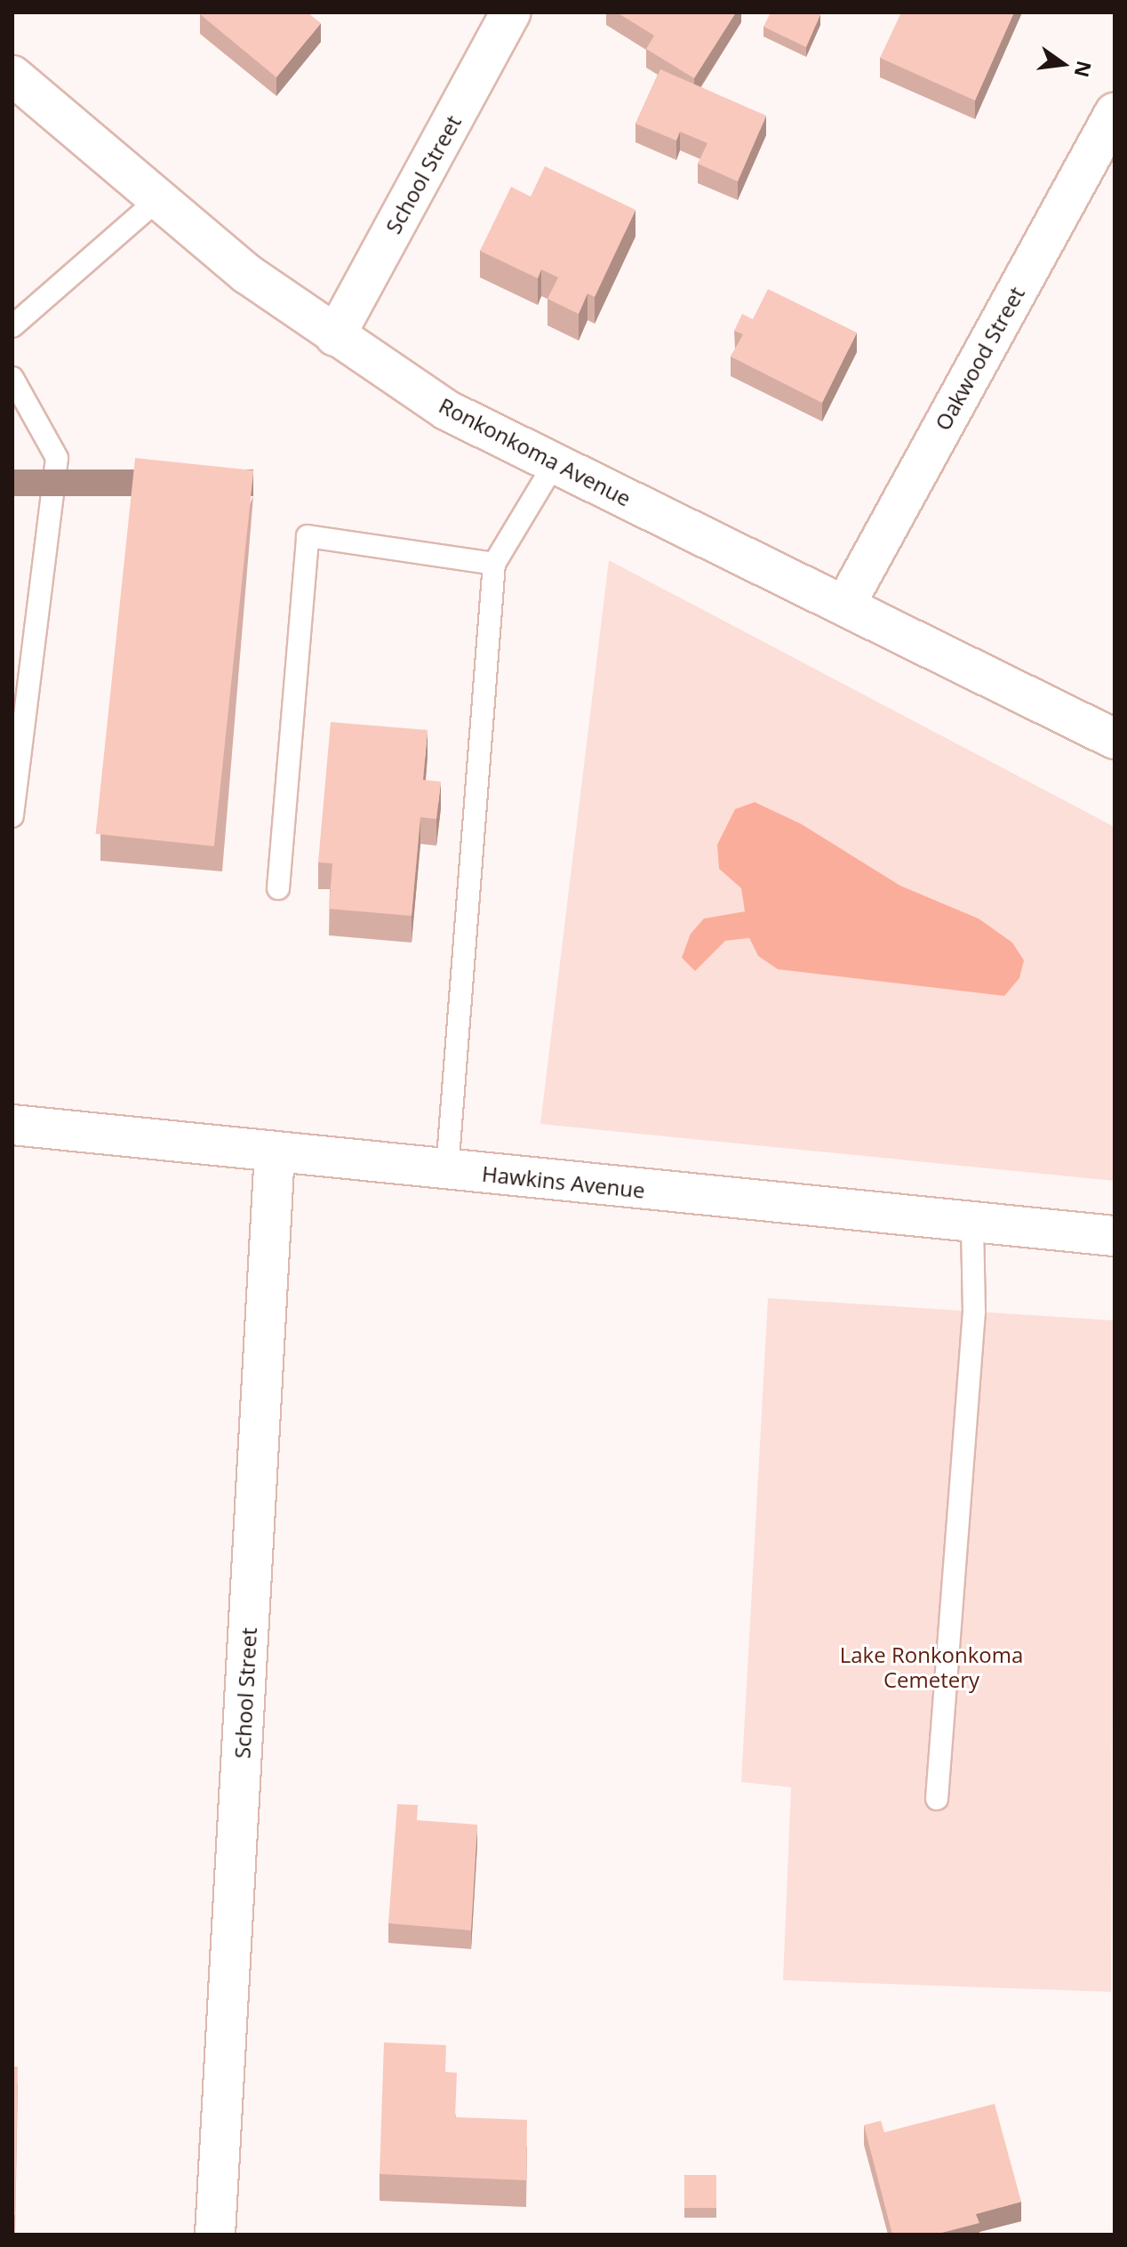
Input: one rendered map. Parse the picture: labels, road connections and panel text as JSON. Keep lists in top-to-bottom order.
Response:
{
  "streets": {
    "street": [
      "School Street",
      "Oakwood Street",
      "Ronkonkoma Avenue",
      "Hawkins Avenue"
    ]
  },
  "crossings": [
    ["School Street", "Ronkonkoma Avenue"],
    ["School Street", "Hawkins Avenue"],
    ["Oakwood Street", "Ronkonkoma Avenue"]
  ],
  "parks": ["Lake Ronkonkoma Cemetery"],
  "north": "right"
}
